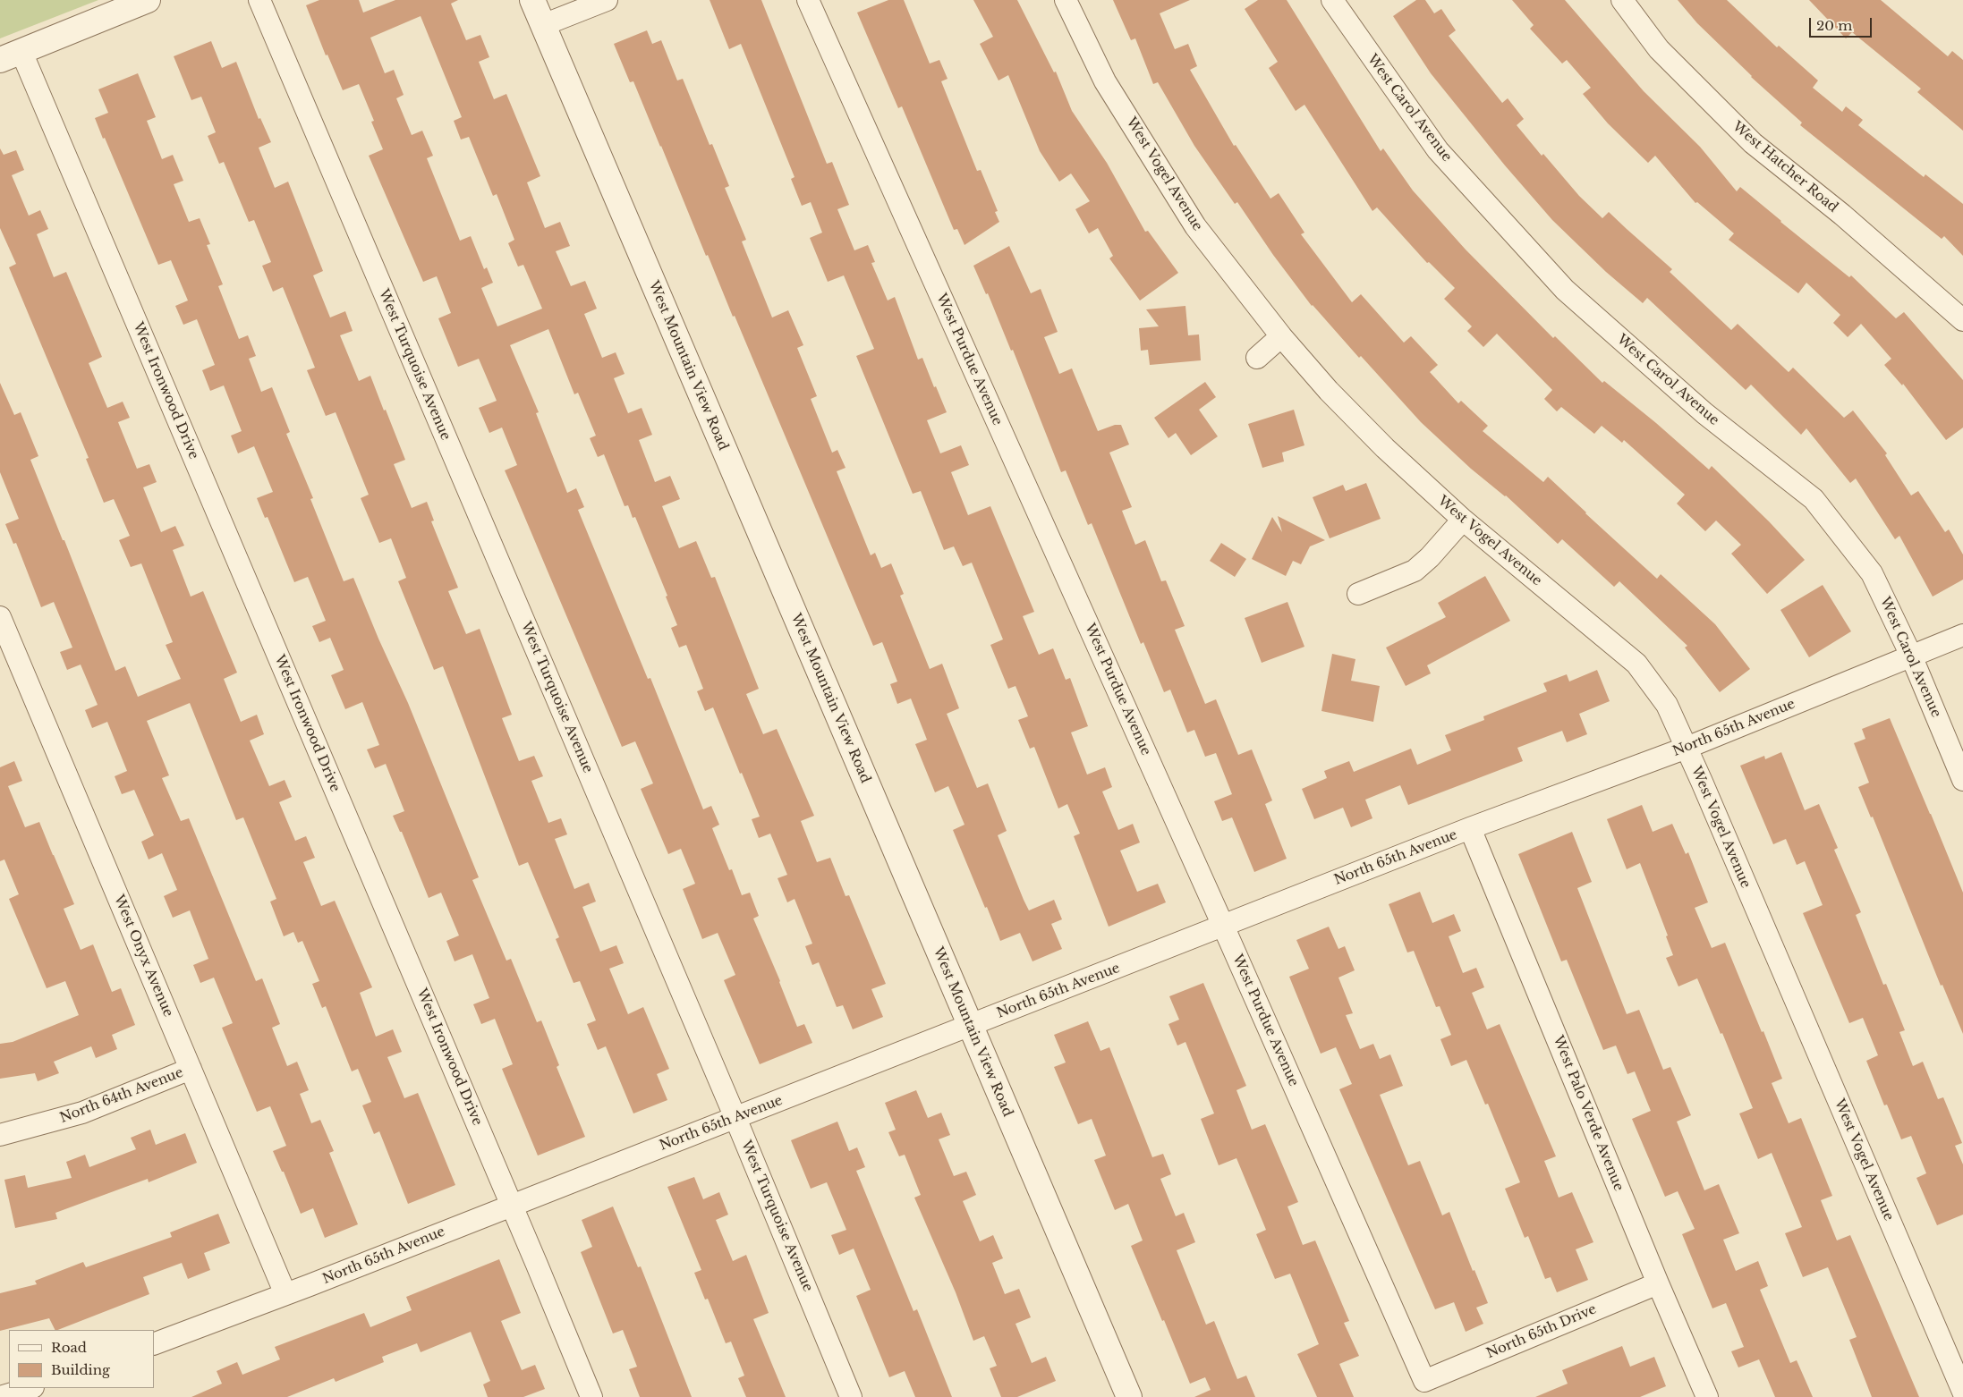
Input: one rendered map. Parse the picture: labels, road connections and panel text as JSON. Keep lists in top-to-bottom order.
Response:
{
  "streets": {
    "street": [
      "West Carol Avenue",
      "West Hatcher Road",
      "West Vogel Avenue",
      "West Purdue Avenue",
      "West Turquoise Avenue",
      "West Mountain View Road",
      "West Ironwood Drive",
      "North 65th Avenue",
      "West Onyx Avenue",
      "North 64th Avenue",
      "West Palo Verde Avenue",
      "North 65th Drive"
    ]
  },
  "crossings": [
    ["West Carol Avenue", "North 65th Avenue"],
    ["West Vogel Avenue", "North 65th Avenue"],
    ["West Purdue Avenue", "North 65th Avenue"],
    ["West Purdue Avenue", "North 65th Drive"],
    ["West Turquoise Avenue", "North 65th Avenue"],
    ["West Mountain View Road", "North 65th Avenue"],
    ["West Ironwood Drive", "North 65th Avenue"],
    ["North 65th Avenue", "West Onyx Avenue"],
    ["North 65th Avenue", "West Palo Verde Avenue"],
    ["West Onyx Avenue", "North 64th Avenue"],
    ["West Palo Verde Avenue", "North 65th Drive"]
  ],
  "legend": ["Road", "Building"],
  "scale_bar": "20 m"
}
